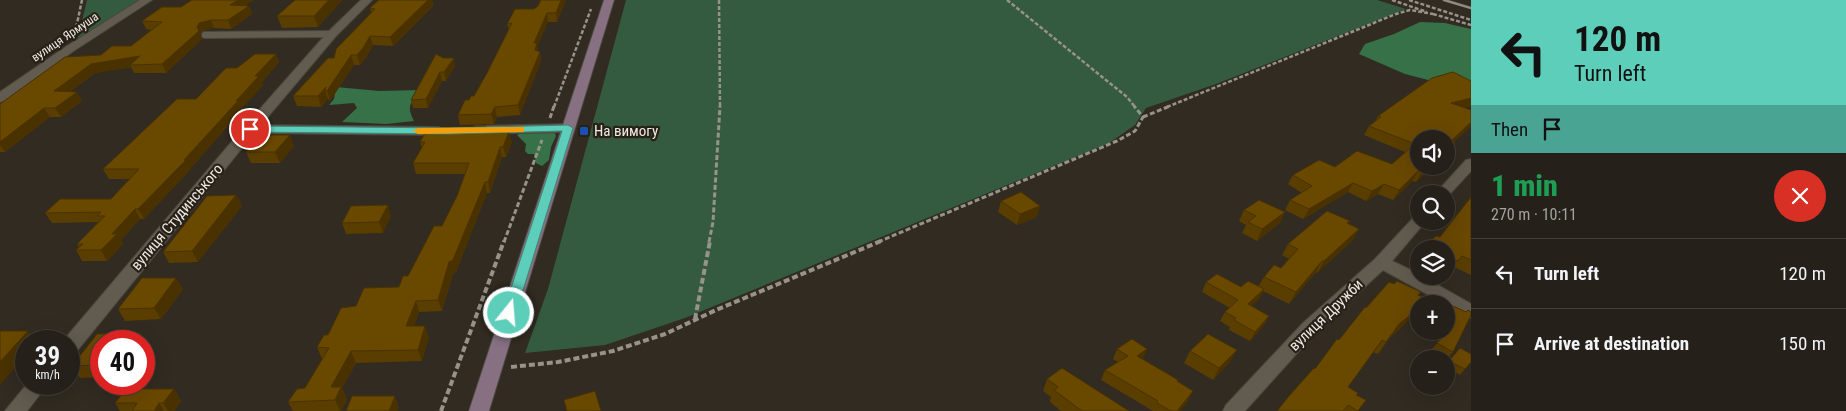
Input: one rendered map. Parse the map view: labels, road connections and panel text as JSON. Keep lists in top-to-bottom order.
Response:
{
  "streets": {
    "street": ["вулиця Ярмуша", "вулиця Студинського", "вулиця Дружби"]
  },
  "places": {
    "transit": ["На вимогу"]
  },
  "page": {
    "turn": ["120 m", "Turn left"],
    "then": "Then",
    "map_buttons": ["+", "−"],
    "heading": ["1 min", "270 m · 10:11"],
    "list": [
      {
        "name": "Turn left",
        "value": "120 m"
      },
      {
        "name": "Arrive at destination",
        "value": "150 m"
      }
    ],
    "speed": "39 km/h",
    "limit": "40"
  }
}
